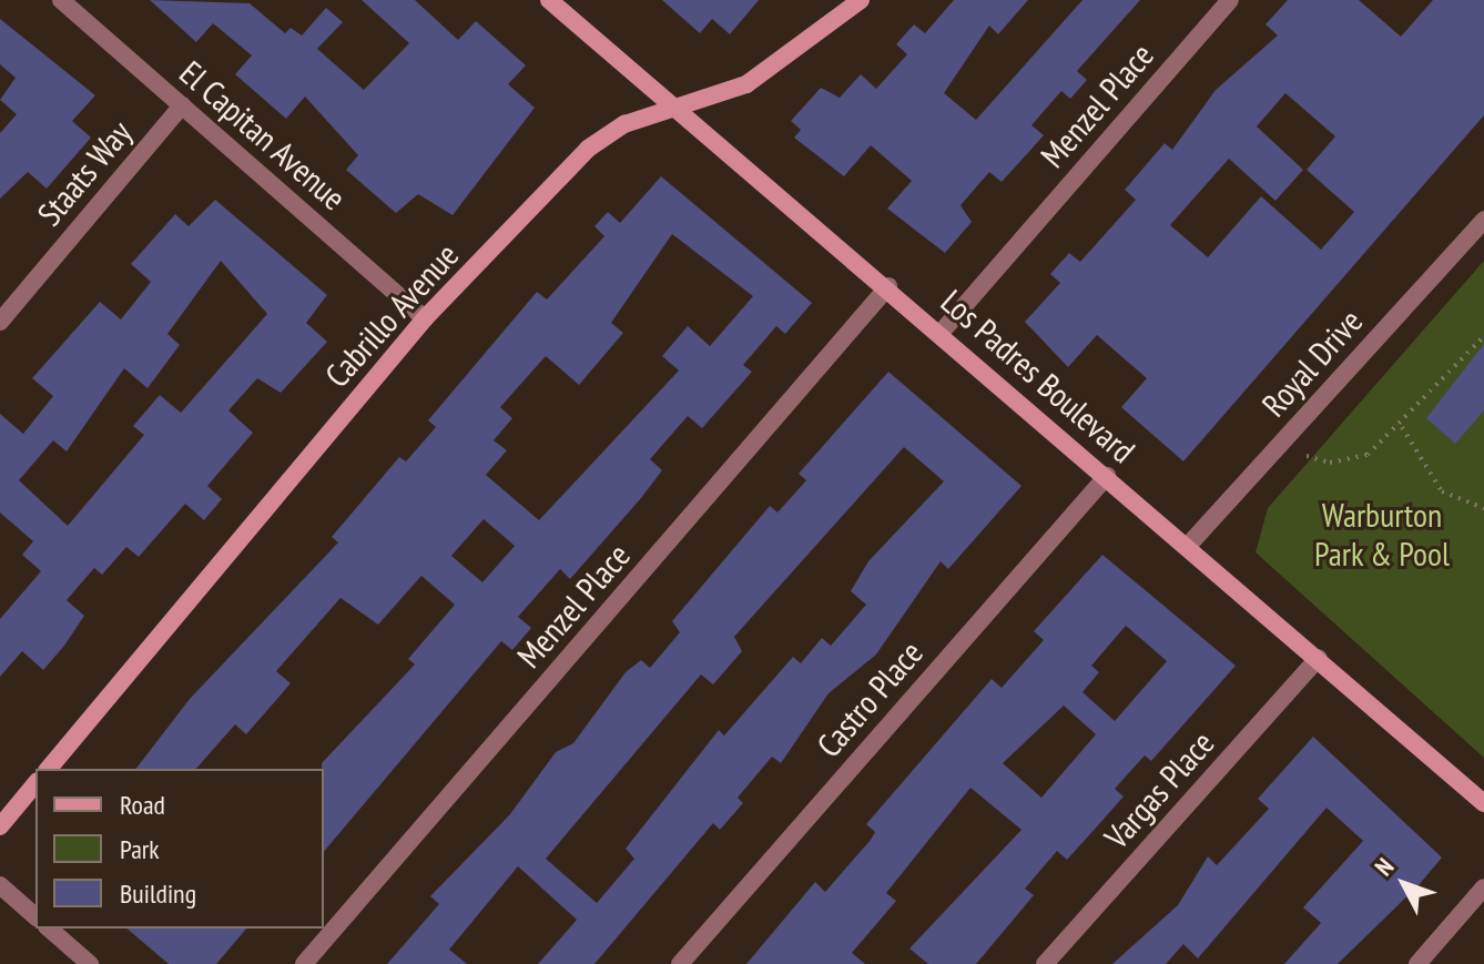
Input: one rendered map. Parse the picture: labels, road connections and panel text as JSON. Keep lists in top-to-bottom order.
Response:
{
  "streets": {
    "street": [
      "Menzel Place",
      "El Capitan Avenue",
      "Staats Way",
      "Cabrillo Avenue",
      "Royal Drive",
      "Los Padres Boulevard",
      "Castro Place",
      "Vargas Place"
    ]
  },
  "crossings": [
    ["Menzel Place", "Los Padres Boulevard"],
    ["El Capitan Avenue", "Staats Way"],
    ["El Capitan Avenue", "Cabrillo Avenue"],
    ["Cabrillo Avenue", "Los Padres Boulevard"],
    ["Royal Drive", "Los Padres Boulevard"],
    ["Los Padres Boulevard", "Castro Place"],
    ["Los Padres Boulevard", "Vargas Place"]
  ],
  "parks": ["Warburton Park & Pool"],
  "legend": ["Road", "Park", "Building"],
  "north": "top left"
}
